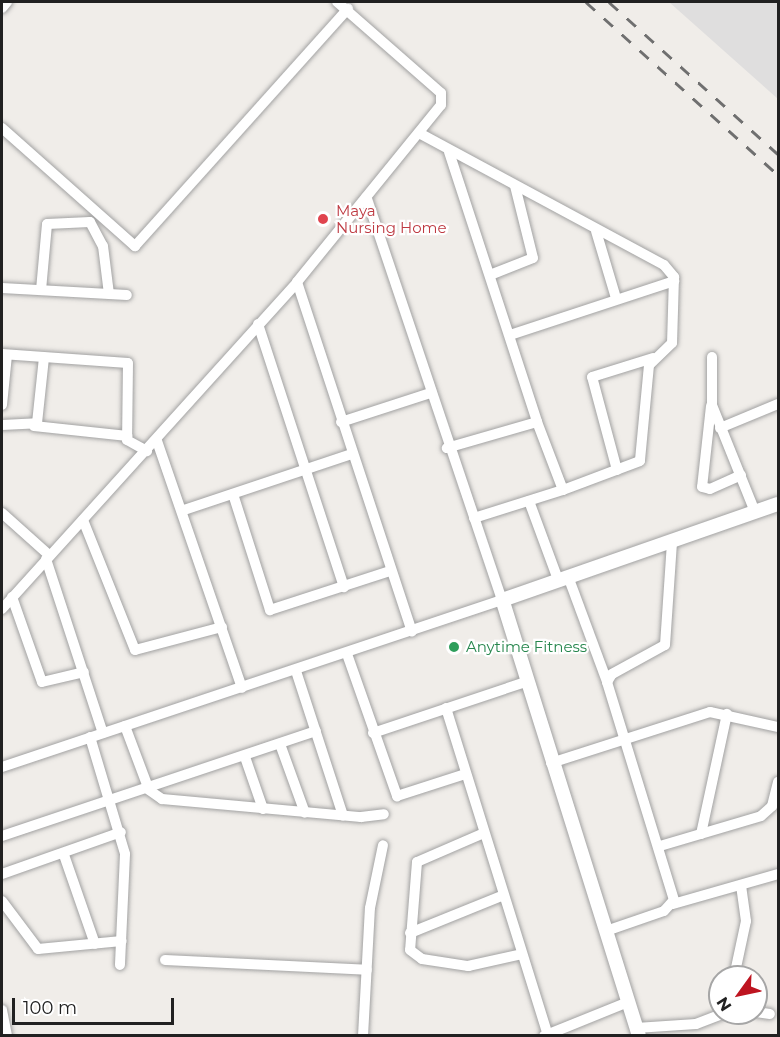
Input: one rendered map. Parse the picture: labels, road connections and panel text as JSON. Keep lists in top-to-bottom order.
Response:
{
  "places": ["Maya Nursing Home", "Anytime Fitness"],
  "scale_bar": "100 m",
  "north": "bottom left"
}
